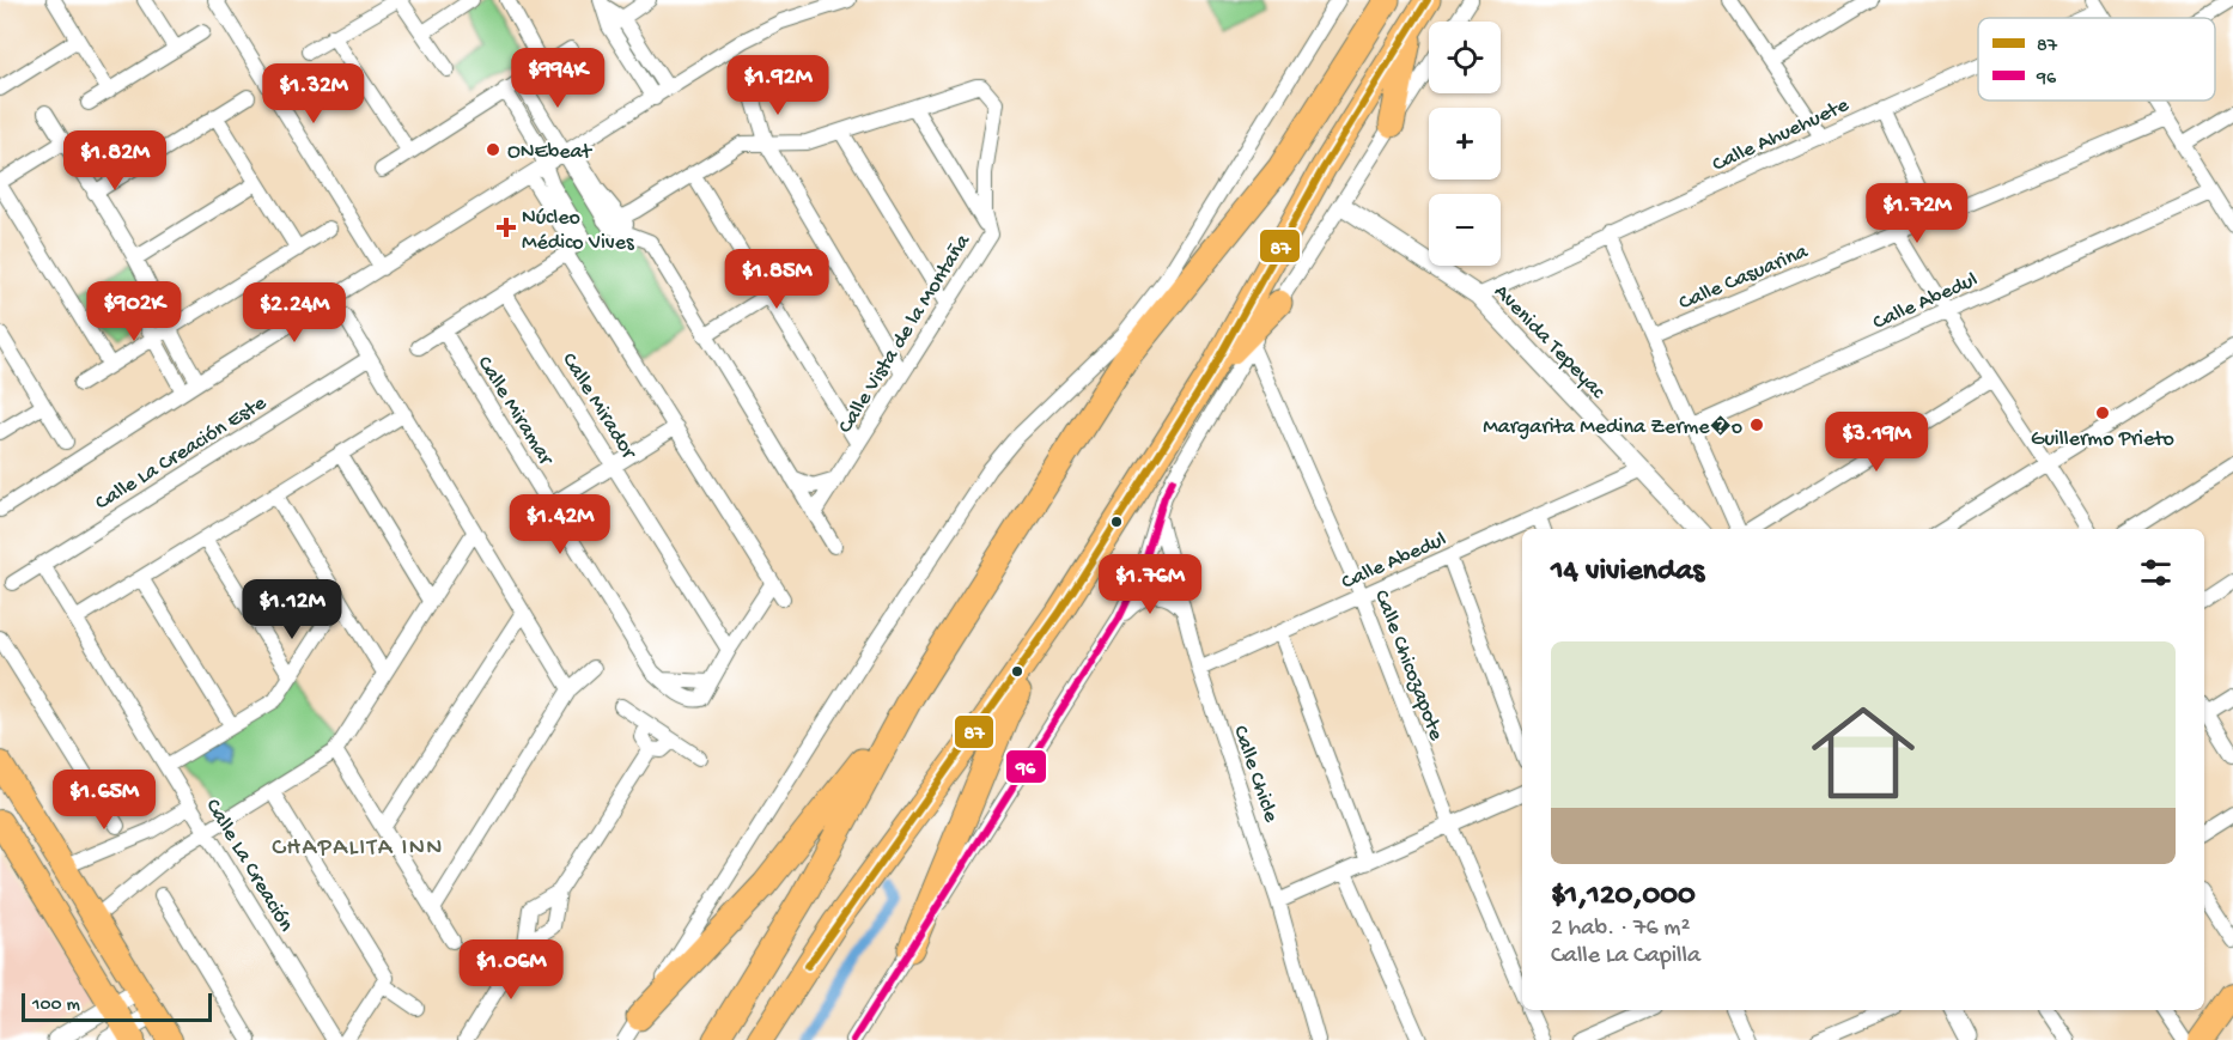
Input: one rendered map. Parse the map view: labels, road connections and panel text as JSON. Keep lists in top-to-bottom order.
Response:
{
  "streets": {
    "street": [
      "Calle Ahuehuete",
      "Calle Casuarina",
      "Calle Abedul",
      "Calle Vista de la Montaña",
      "Avenida Tepeyac",
      "Calle Mirador",
      "Calle Miramar",
      "Calle La Creación Este",
      "Calle Chicozapote",
      "Calle Chicle",
      "Calle La Creación"
    ]
  },
  "crossings": [
    ["Calle Ahuehuete", "Avenida Tepeyac"],
    ["Calle Abedul", "Avenida Tepeyac"],
    ["Calle Abedul", "Calle Chicozapote"],
    ["Calle Abedul", "Calle Chicle"],
    ["Calle Mirador", "Calle Miramar"],
    ["Calle La Creación Este", "Calle La Creación"]
  ],
  "districts": ["CHAPALITA INN"],
  "places": {
    "other": ["ONEbeat", "Guillermo Prieto", "Margarita Medina Zerme�o"],
    "health": ["Núcleo Médico Vives"]
  },
  "lines": ["transit line 87", "transit line 96"],
  "legend": ["87", "96"],
  "scale_bar": "100 m",
  "page": {
    "map_buttons": ["+", "−"],
    "price": [
      "$994K",
      "$1.92M",
      "$1.32M",
      "$1.82M",
      "$1.72M",
      "$1.85M",
      "$902K",
      "$2.24M",
      "$3.19M",
      "$1.42M",
      "$1.76M",
      "$1.12M",
      "$1.65M",
      "$1.06M"
    ],
    "heading": "14 viviendas",
    "list": [
      {
        "name": "$1,120,000",
        "note": "2 hab. · 76 m² · Calle La Capilla"
      }
    ],
    "scale": "100 m"
  }
}
